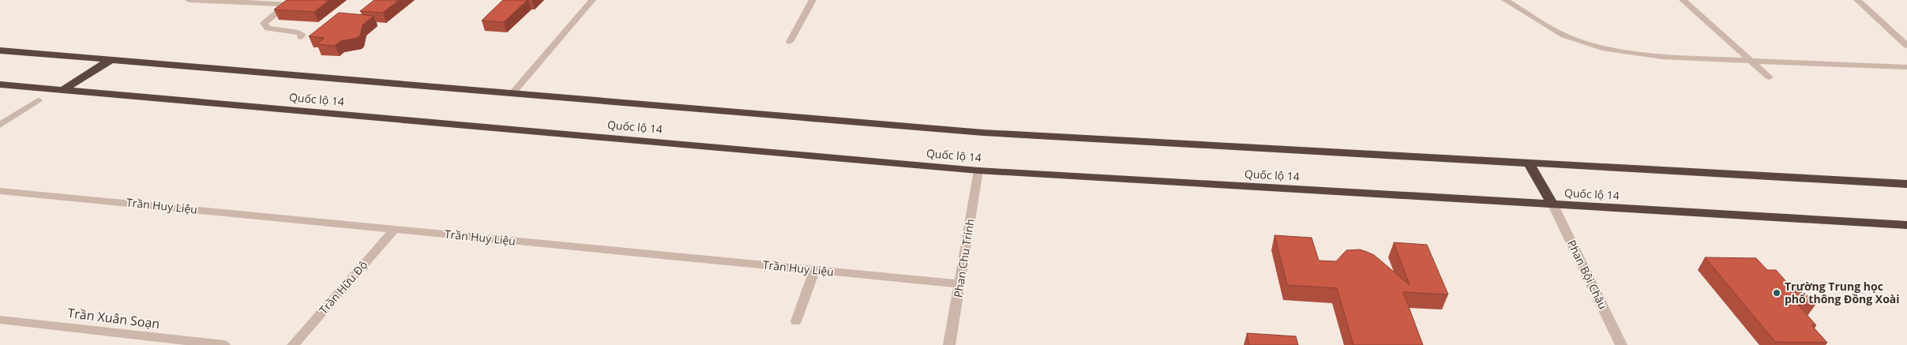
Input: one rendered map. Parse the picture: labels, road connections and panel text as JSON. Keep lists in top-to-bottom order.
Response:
{
  "streets": {
    "highway": ["Quốc lộ 14"],
    "street": [
      "Trần Huy Liệu",
      "Phan Chu Trinh",
      "Phan Bội Châu",
      "Trần Hữu Độ",
      "Trần Xuân Soạn"
    ]
  },
  "crossings": [
    ["Quốc lộ 14", "Phan Chu Trinh"],
    ["Quốc lộ 14", "Phan Bội Châu"],
    ["Trần Huy Liệu", "Phan Chu Trinh"],
    ["Trần Huy Liệu", "Trần Hữu Độ"]
  ],
  "places": ["Trường Trung học phổ thông Đồng Xoài"]
}
